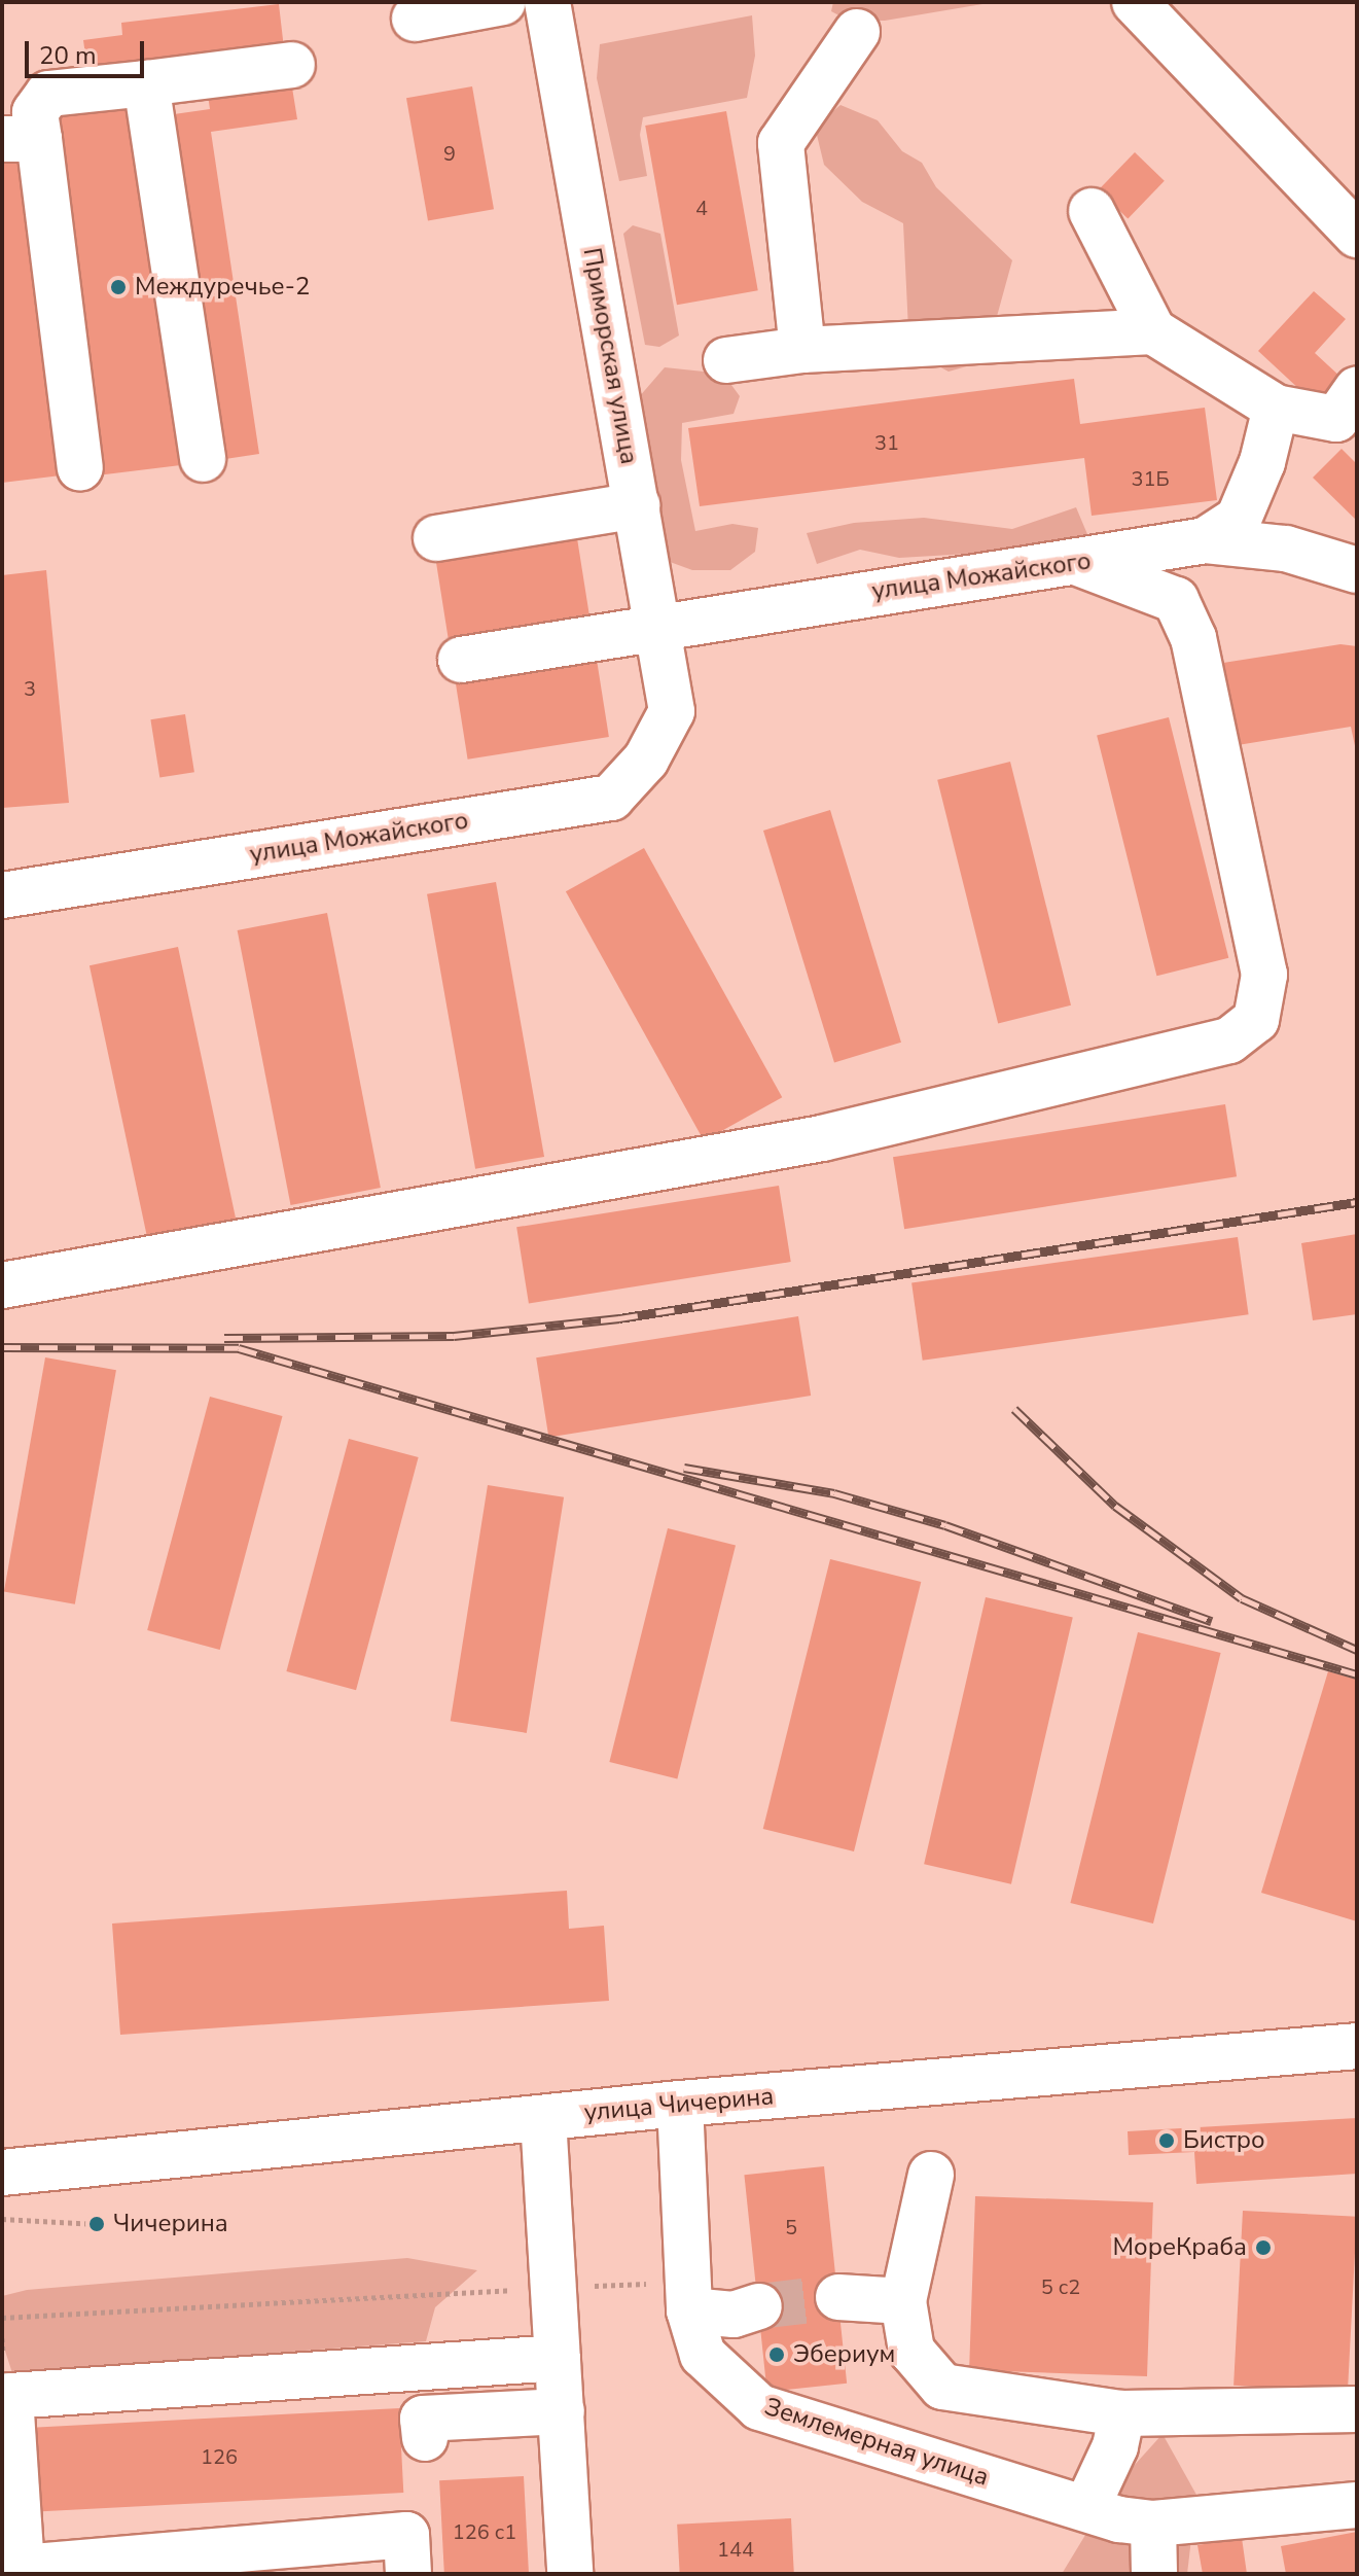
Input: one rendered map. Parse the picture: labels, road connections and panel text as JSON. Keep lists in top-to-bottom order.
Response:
{
  "streets": {
    "main road": [
      "Приморская улица",
      "улица Можайского",
      "улица Чичерина",
      "Землемерная улица"
    ]
  },
  "crossings": [
    ["Приморская улица", "улица Можайского"],
    ["улица Чичерина", "Землемерная улица"]
  ],
  "places": [
    "Междуречье-2",
    "Бистро",
    "Чичерина",
    "МореКраба",
    "Эбериум"
  ],
  "house_numbers": [
    "9",
    "4",
    "31",
    "31Б",
    "3",
    "5",
    "5 с2",
    "126",
    "126 с1",
    "144"
  ],
  "scale_bar": "20 m"
}
